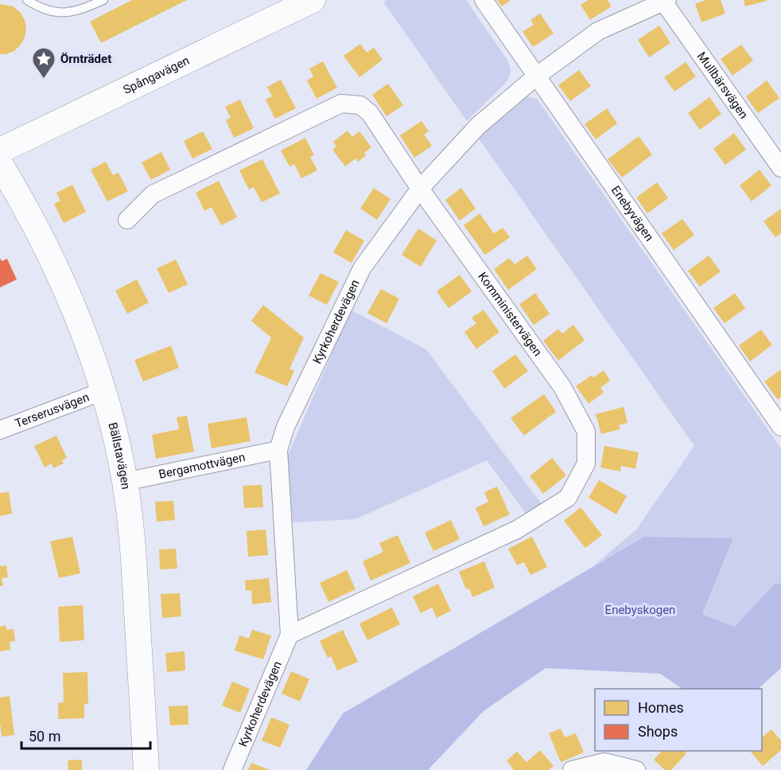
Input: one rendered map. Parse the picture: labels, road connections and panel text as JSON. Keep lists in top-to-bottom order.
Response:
{
  "streets": {
    "street": [
      "Spångavägen",
      "Mullbärsvägen",
      "Enebyvägen",
      "Komministervägen",
      "Kyrkoherdevägen",
      "Terserusvägen",
      "Bällstavägen",
      "Bergamottvägen"
    ]
  },
  "crossings": [
    ["Mullbärsvägen", "Kyrkoherdevägen"],
    ["Enebyvägen", "Kyrkoherdevägen"],
    ["Komministervägen", "Kyrkoherdevägen"],
    ["Kyrkoherdevägen", "Bergamottvägen"],
    ["Terserusvägen", "Bällstavägen"],
    ["Bällstavägen", "Bergamottvägen"]
  ],
  "parks": ["Enebyskogen"],
  "places": {
    "place": ["Örnträdet"]
  },
  "legend": ["Homes", "Shops"],
  "scale_bar": "50 m"
}
